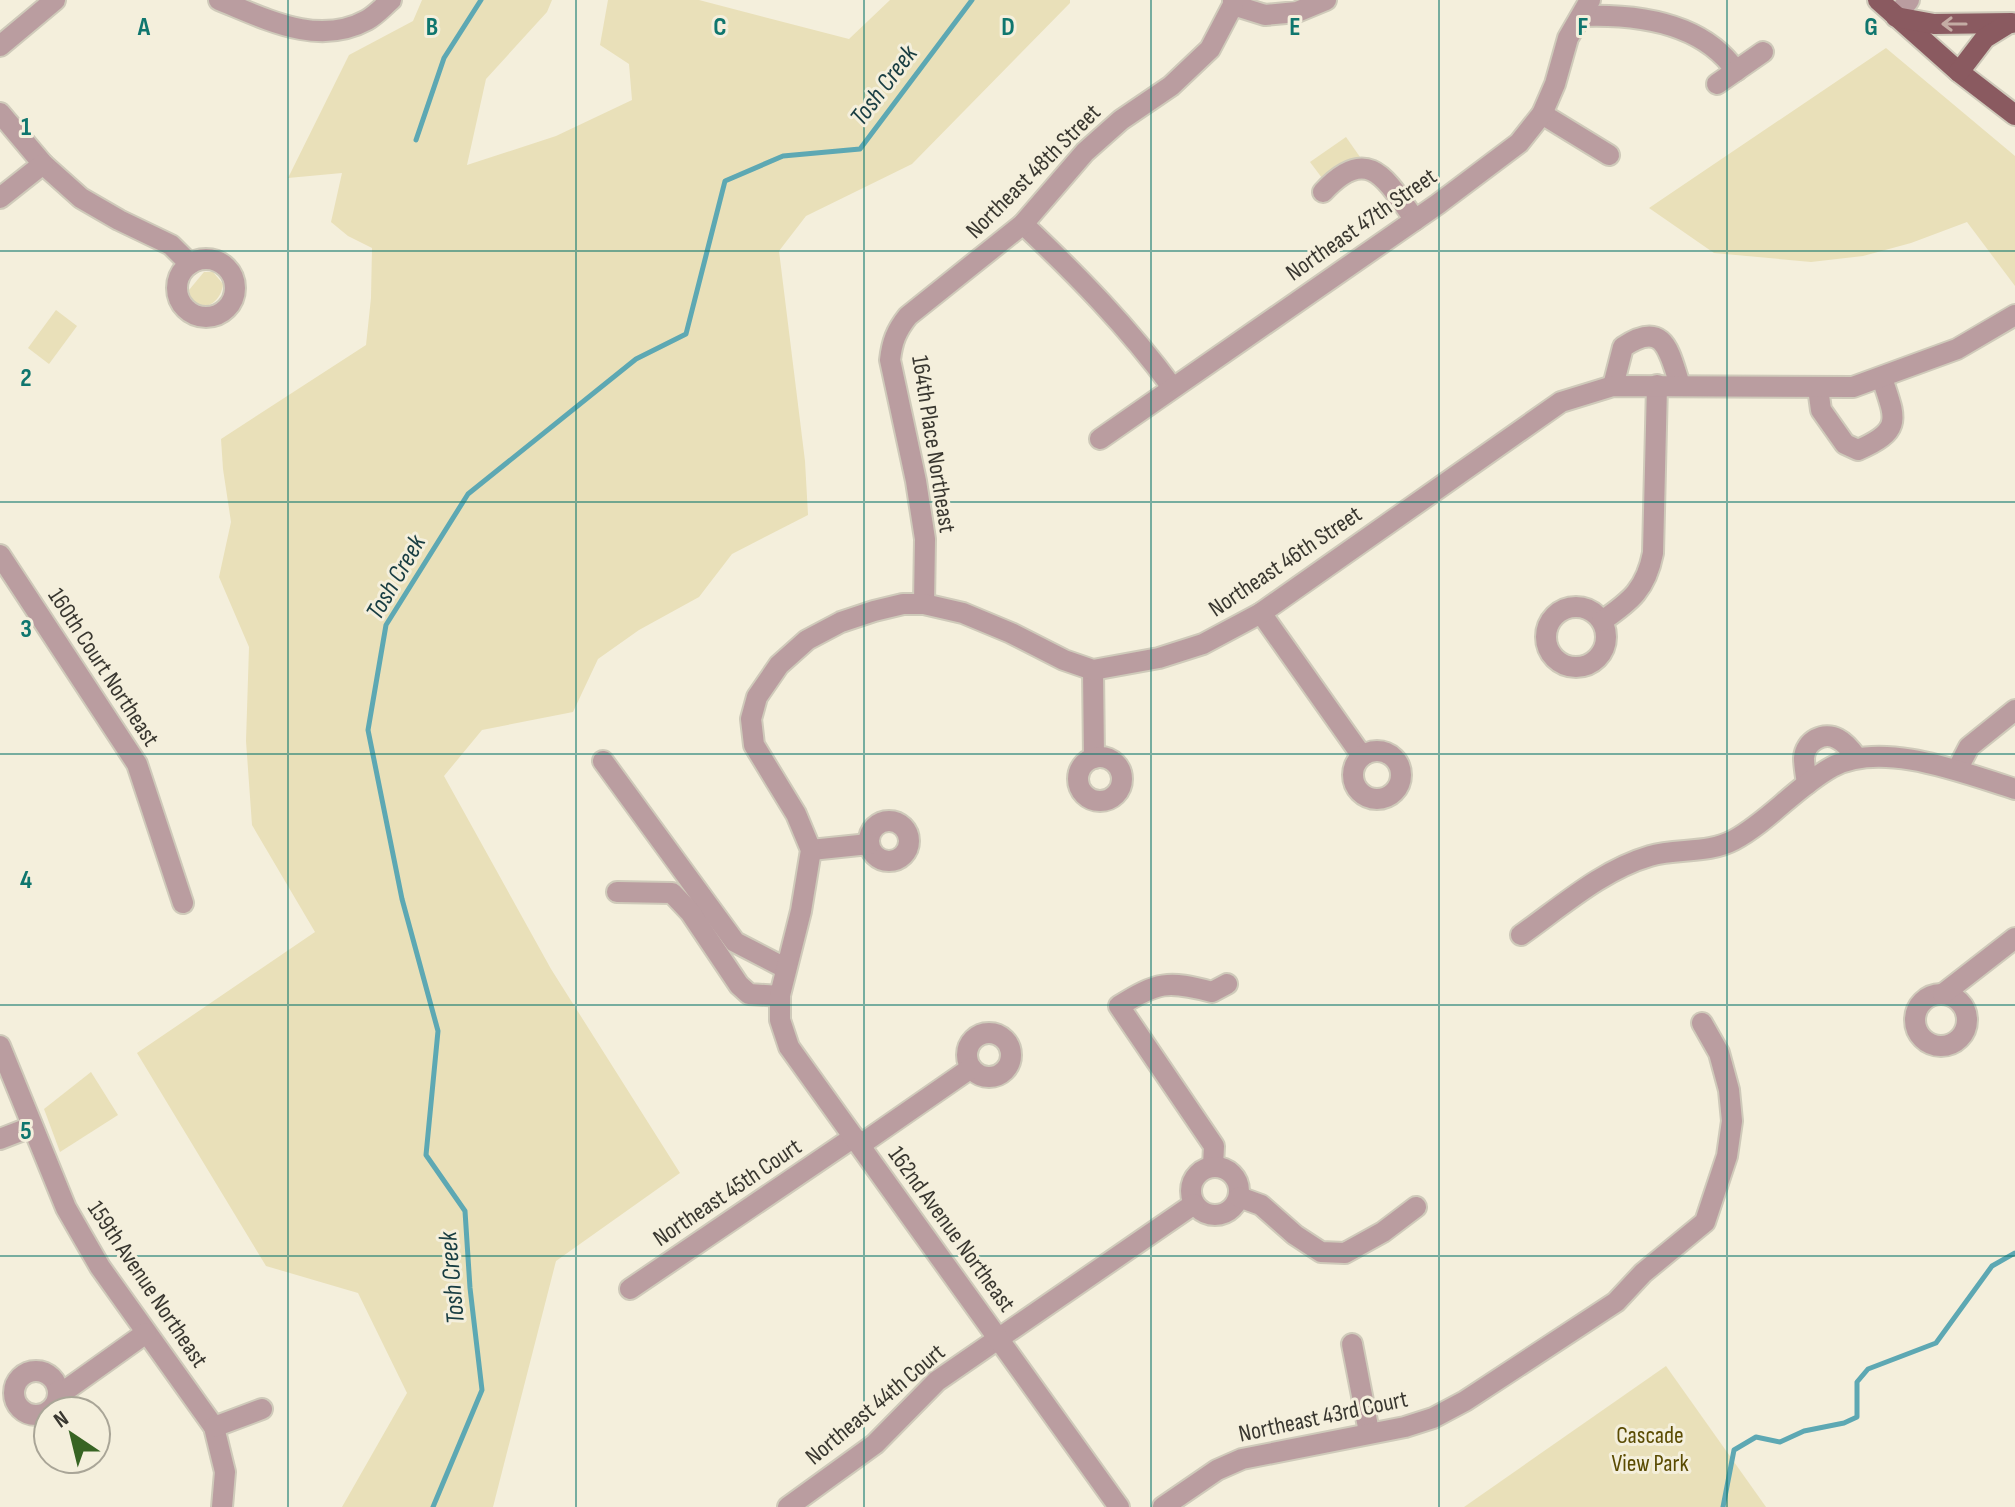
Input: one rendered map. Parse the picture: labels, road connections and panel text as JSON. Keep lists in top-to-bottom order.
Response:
{
  "streets": {
    "street": [
      "Northeast 48th Street",
      "Northeast 47th Street",
      "164th Place Northeast",
      "Northeast 46th Street",
      "160th Court Northeast",
      "Northeast 45th Court",
      "162nd Avenue Northeast",
      "159th Avenue Northeast",
      "Northeast 44th Court",
      "Northeast 43rd Court"
    ]
  },
  "crossings": [
    ["Northeast 48th Street", "164th Place Northeast"],
    ["Northeast 45th Court", "162nd Avenue Northeast"],
    ["162nd Avenue Northeast", "Northeast 44th Court"]
  ],
  "water": ["Tosh Creek"],
  "parks": ["Cascade View Park"],
  "north": "top left",
  "grid": {
    "columns": [
      "A",
      "B",
      "C",
      "D",
      "E",
      "F",
      "G"
    ],
    "rows": [
      "1",
      "2",
      "3",
      "4",
      "5"
    ]
  }
}
